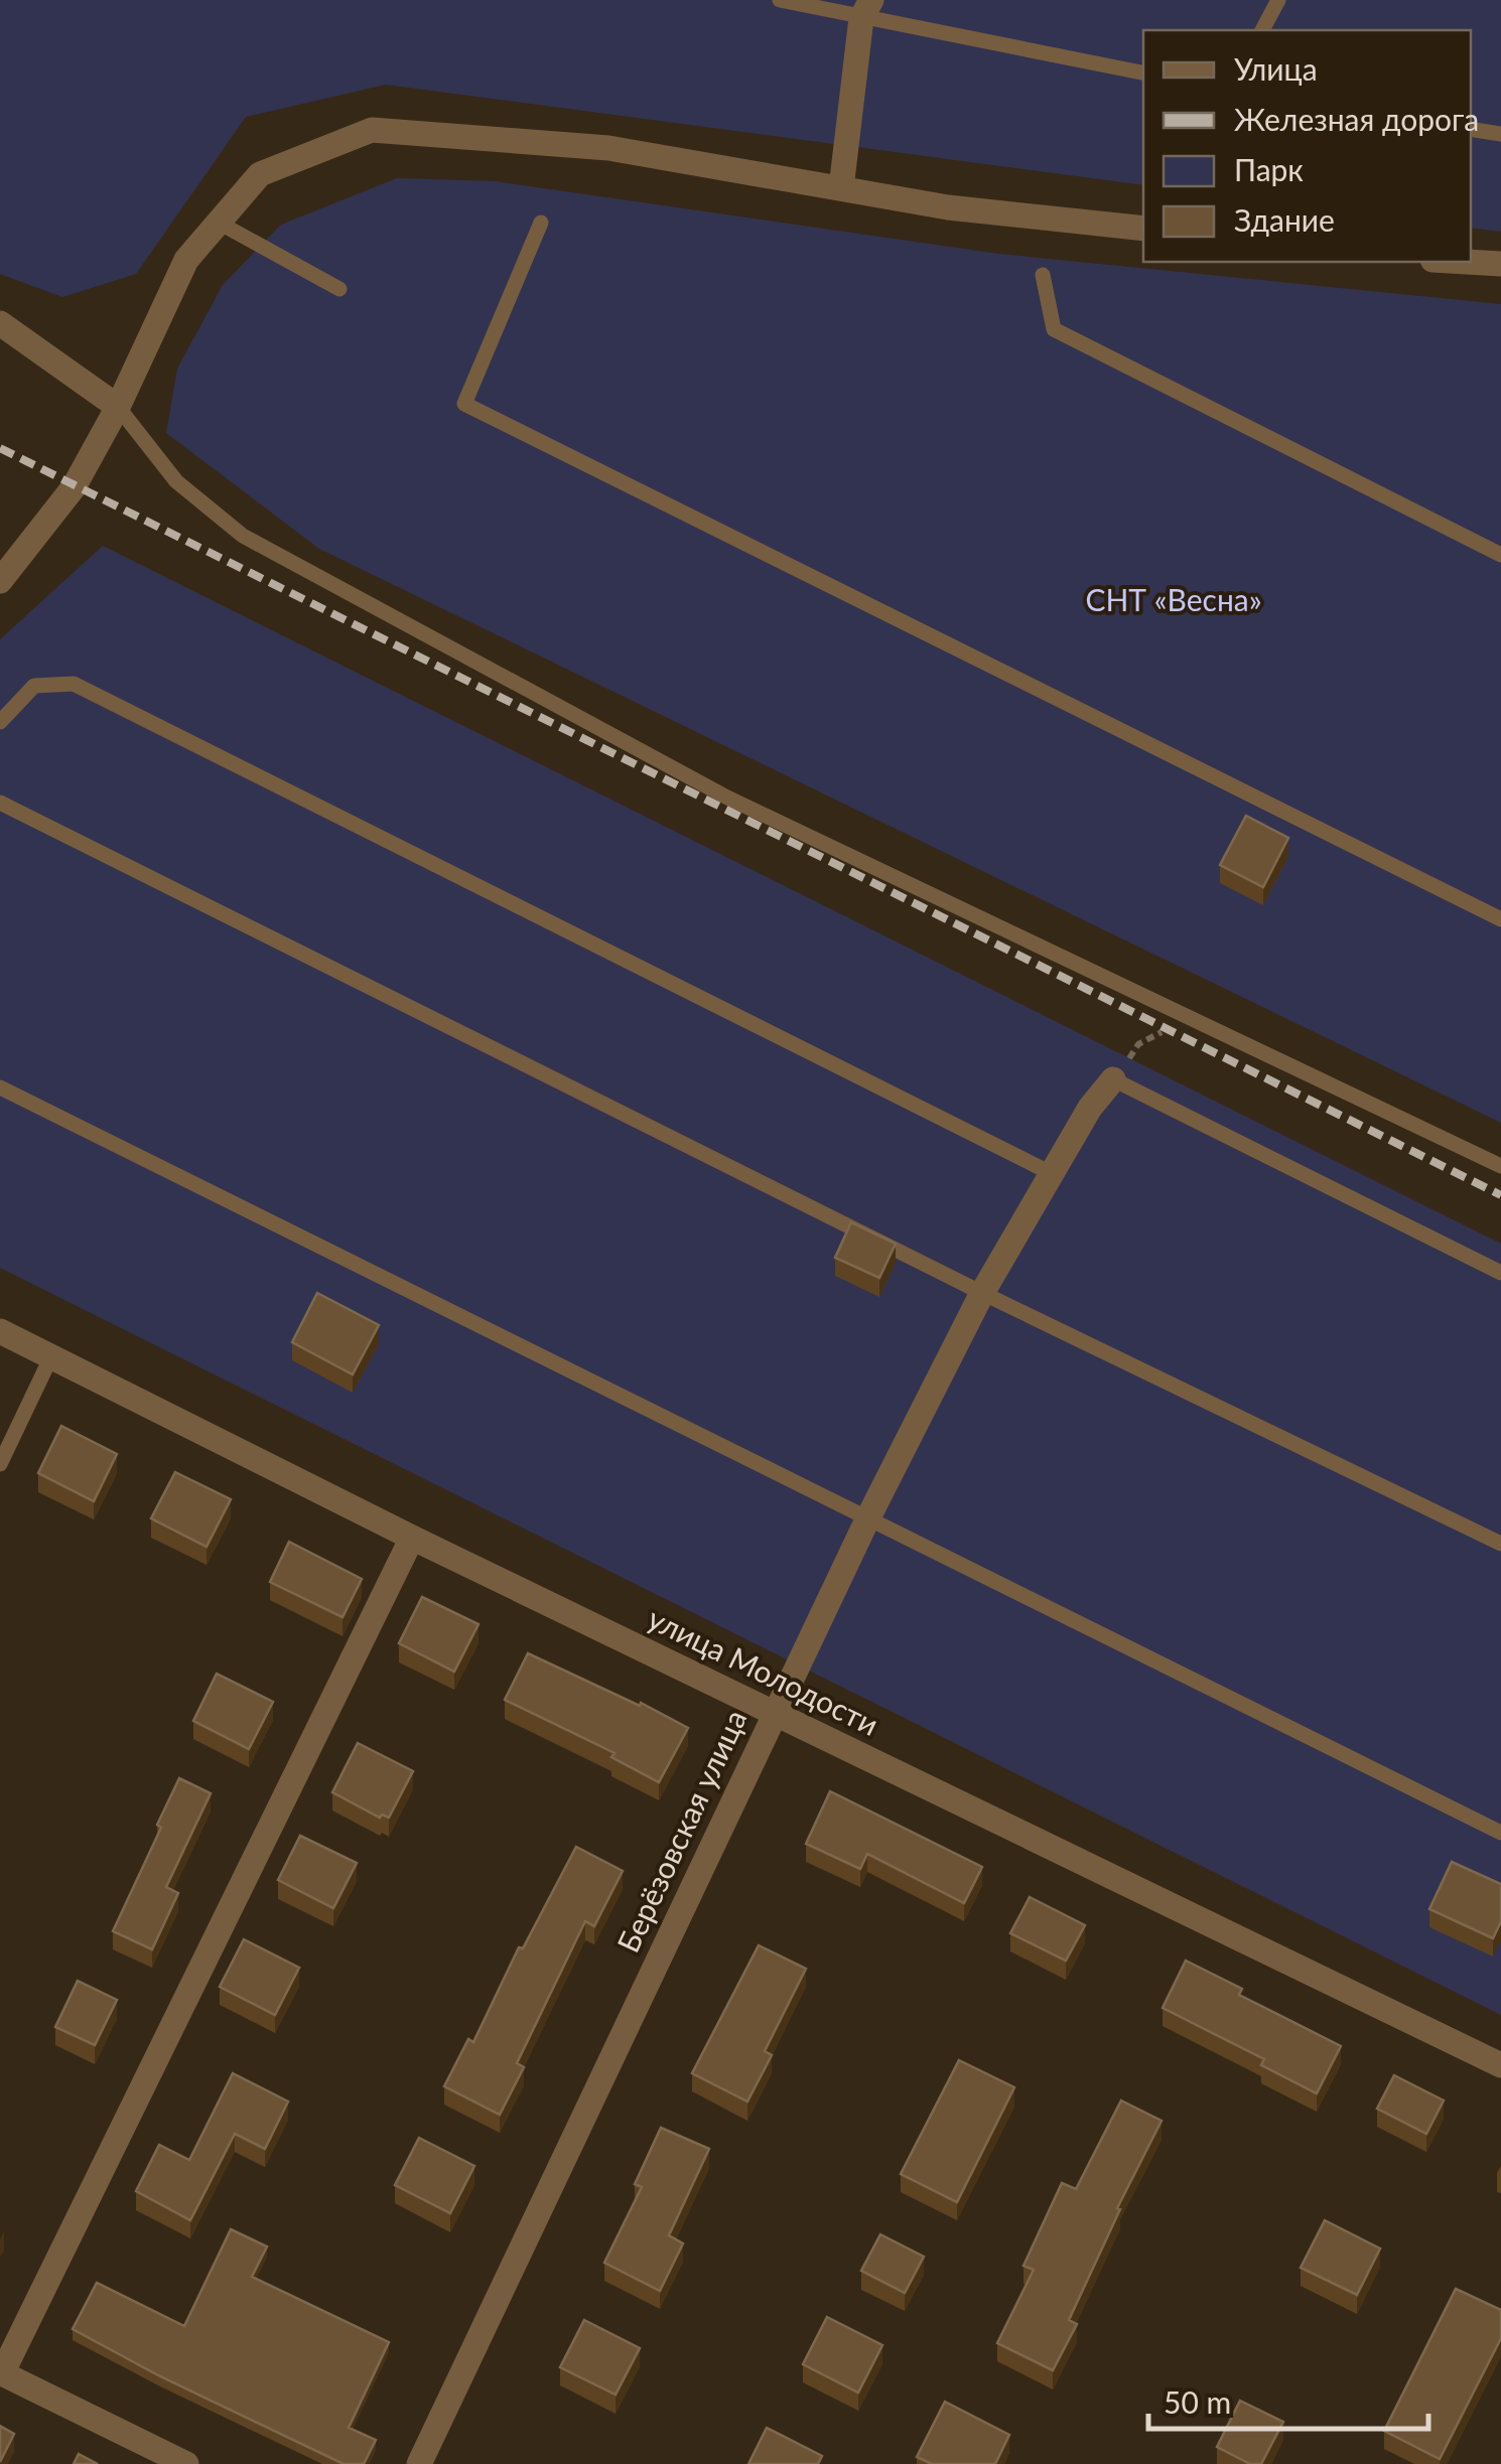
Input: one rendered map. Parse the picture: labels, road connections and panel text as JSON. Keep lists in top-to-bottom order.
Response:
{
  "streets": {
    "street": ["улица Молодости", "Берёзовская улица"]
  },
  "crossings": [
    ["улица Молодости", "Берёзовская улица"]
  ],
  "parks": ["СНТ «Весна»"],
  "legend": [
    "Улица",
    "Железная дорога",
    "Парк",
    "Здание"
  ],
  "scale_bar": "50 m"
}
